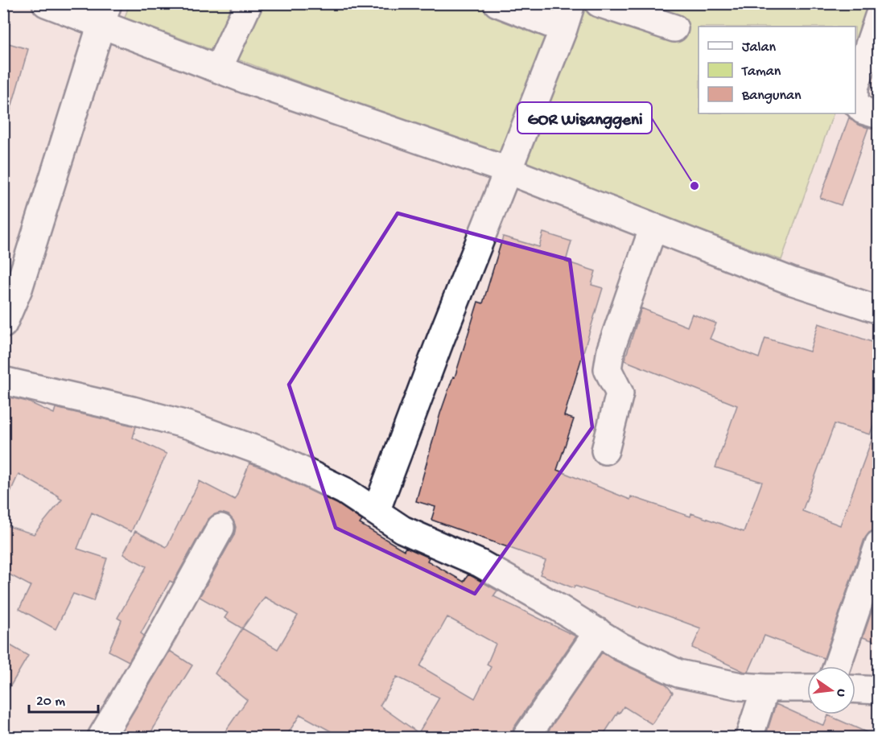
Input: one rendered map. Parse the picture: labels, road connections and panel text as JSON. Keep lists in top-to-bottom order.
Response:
{
  "places": ["GOR Wisanggeni"],
  "legend": ["Jalan", "Taman", "Bangunan"],
  "scale_bar": "20 m",
  "north": "right"
}
